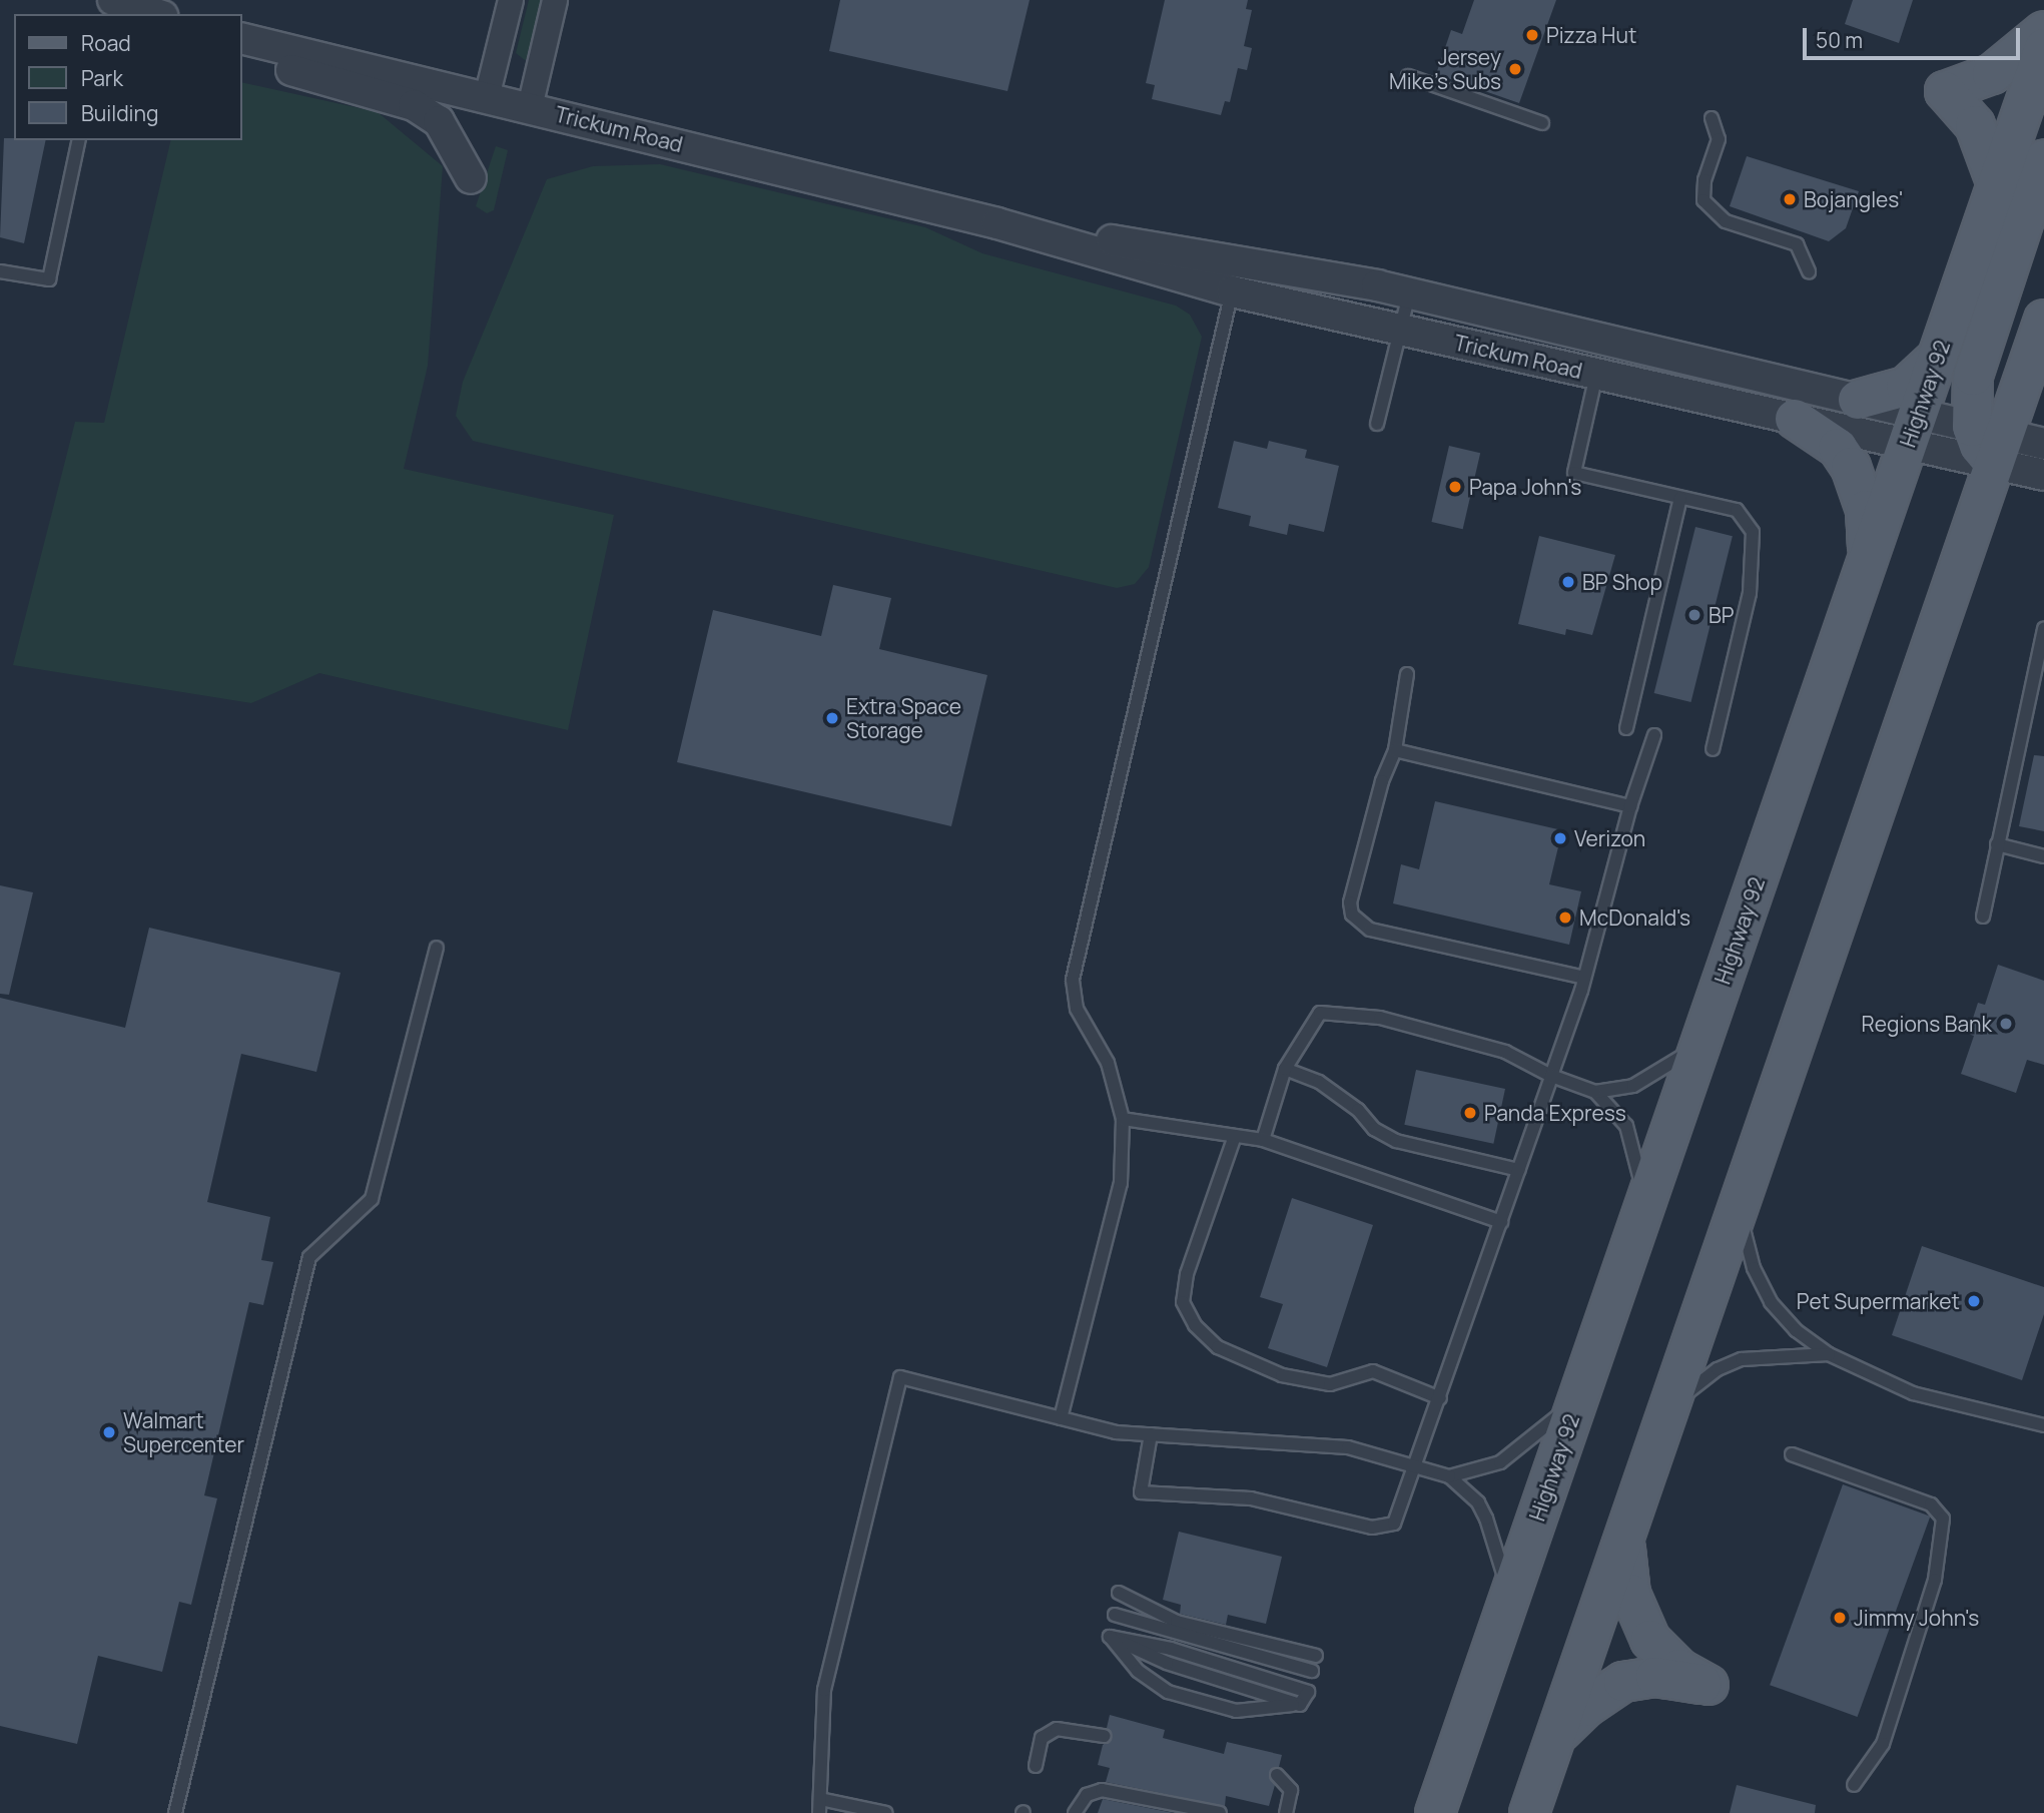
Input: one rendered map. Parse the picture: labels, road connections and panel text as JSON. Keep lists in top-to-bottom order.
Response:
{
  "streets": {
    "main road": ["Highway 92"],
    "street": ["Trickum Road"]
  },
  "crossings": [
    ["Trickum Road", "Highway 92"]
  ],
  "places": [
    "Pizza Hut",
    "Jersey Mike's Subs",
    "Bojangles'",
    "Papa John's",
    "BP Shop",
    "BP",
    "Extra Space Storage",
    "Verizon",
    "McDonald's",
    "Regions Bank",
    "Panda Express",
    "Pet Supermarket",
    "Walmart Supercenter",
    "Jimmy John's"
  ],
  "legend": ["Road", "Park", "Building"],
  "scale_bar": "50 m"
}
